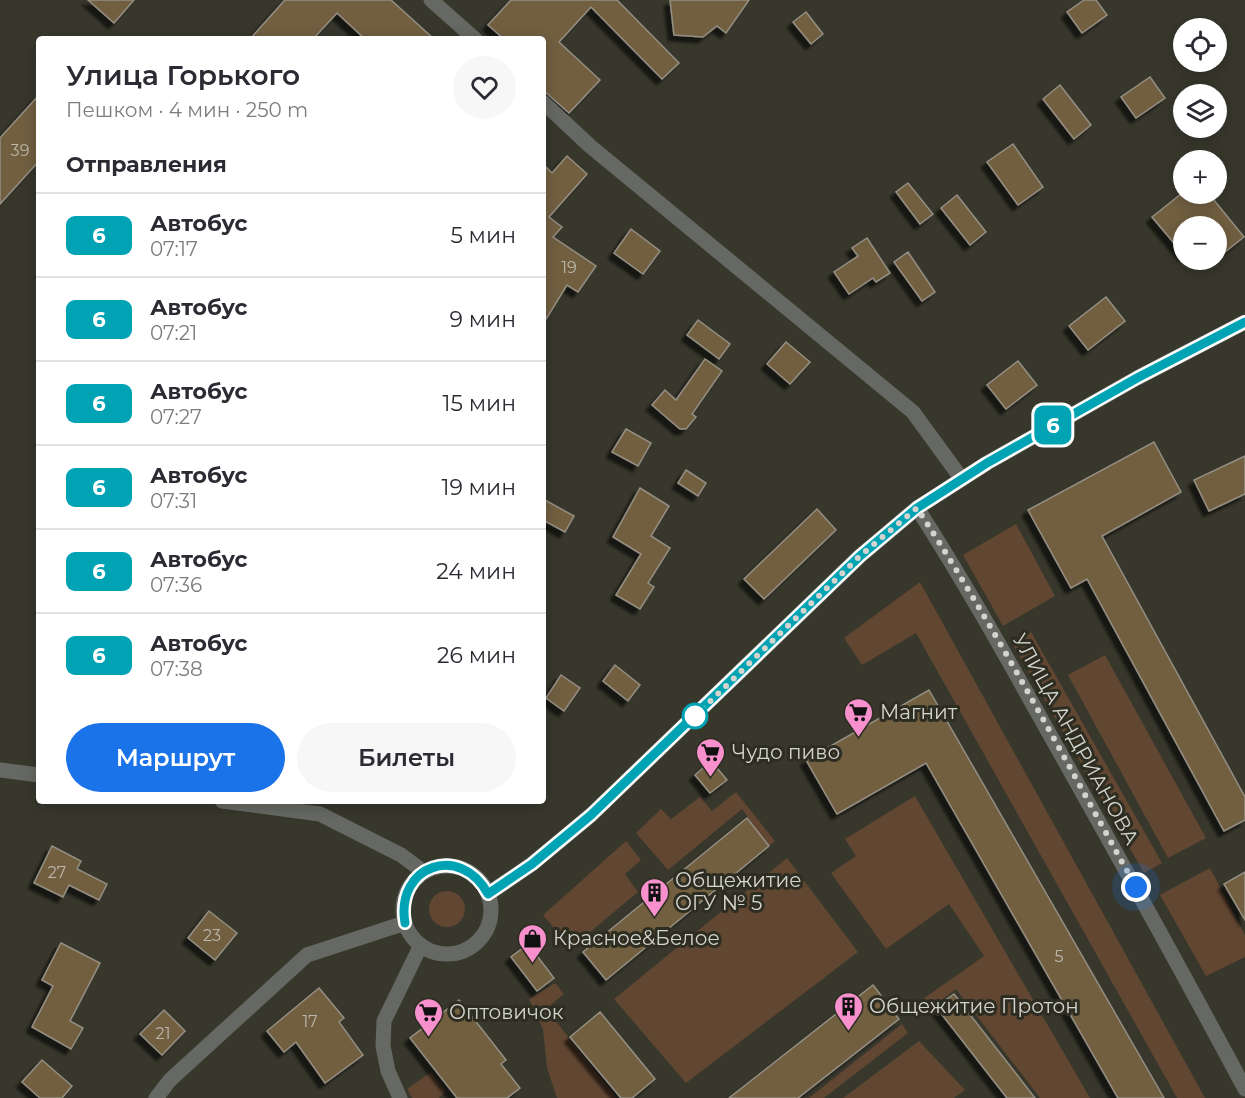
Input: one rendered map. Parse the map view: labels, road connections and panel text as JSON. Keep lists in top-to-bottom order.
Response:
{
  "streets": {
    "street": ["УЛИЦА АНДРИАНОВА"]
  },
  "places": {
    "supermarket": ["Магнит", "Чудо пиво", "Оптовичок"],
    "building": ["Общежитие ОГУ № 5", "Общежитие Протон"],
    "shop": ["Красное&Белое"]
  },
  "lines": ["bus line 6"],
  "house_numbers": [
    "39",
    "19",
    "27",
    "23",
    "5",
    "17",
    "21"
  ],
  "page": {
    "on_map": "6",
    "map_buttons": ["+", "−"],
    "heading": [
      ["Улица Горького", "Пешком · 4 мин · 250 m"],
      "Отправления"
    ],
    "list": [
      {
        "mark": "6",
        "name": "Автобус",
        "note": "07:17",
        "value": "5 мин"
      },
      {
        "mark": "6",
        "name": "Автобус",
        "note": "07:21",
        "value": "9 мин"
      },
      {
        "mark": "6",
        "name": "Автобус",
        "note": "07:27",
        "value": "15 мин"
      },
      {
        "mark": "6",
        "name": "Автобус",
        "note": "07:31",
        "value": "19 мин"
      },
      {
        "mark": "6",
        "name": "Автобус",
        "note": "07:36",
        "value": "24 мин"
      },
      {
        "mark": "6",
        "name": "Автобус",
        "note": "07:38",
        "value": "26 мин"
      }
    ],
    "buttons": ["Маршрут", "Билеты"]
  }
}
